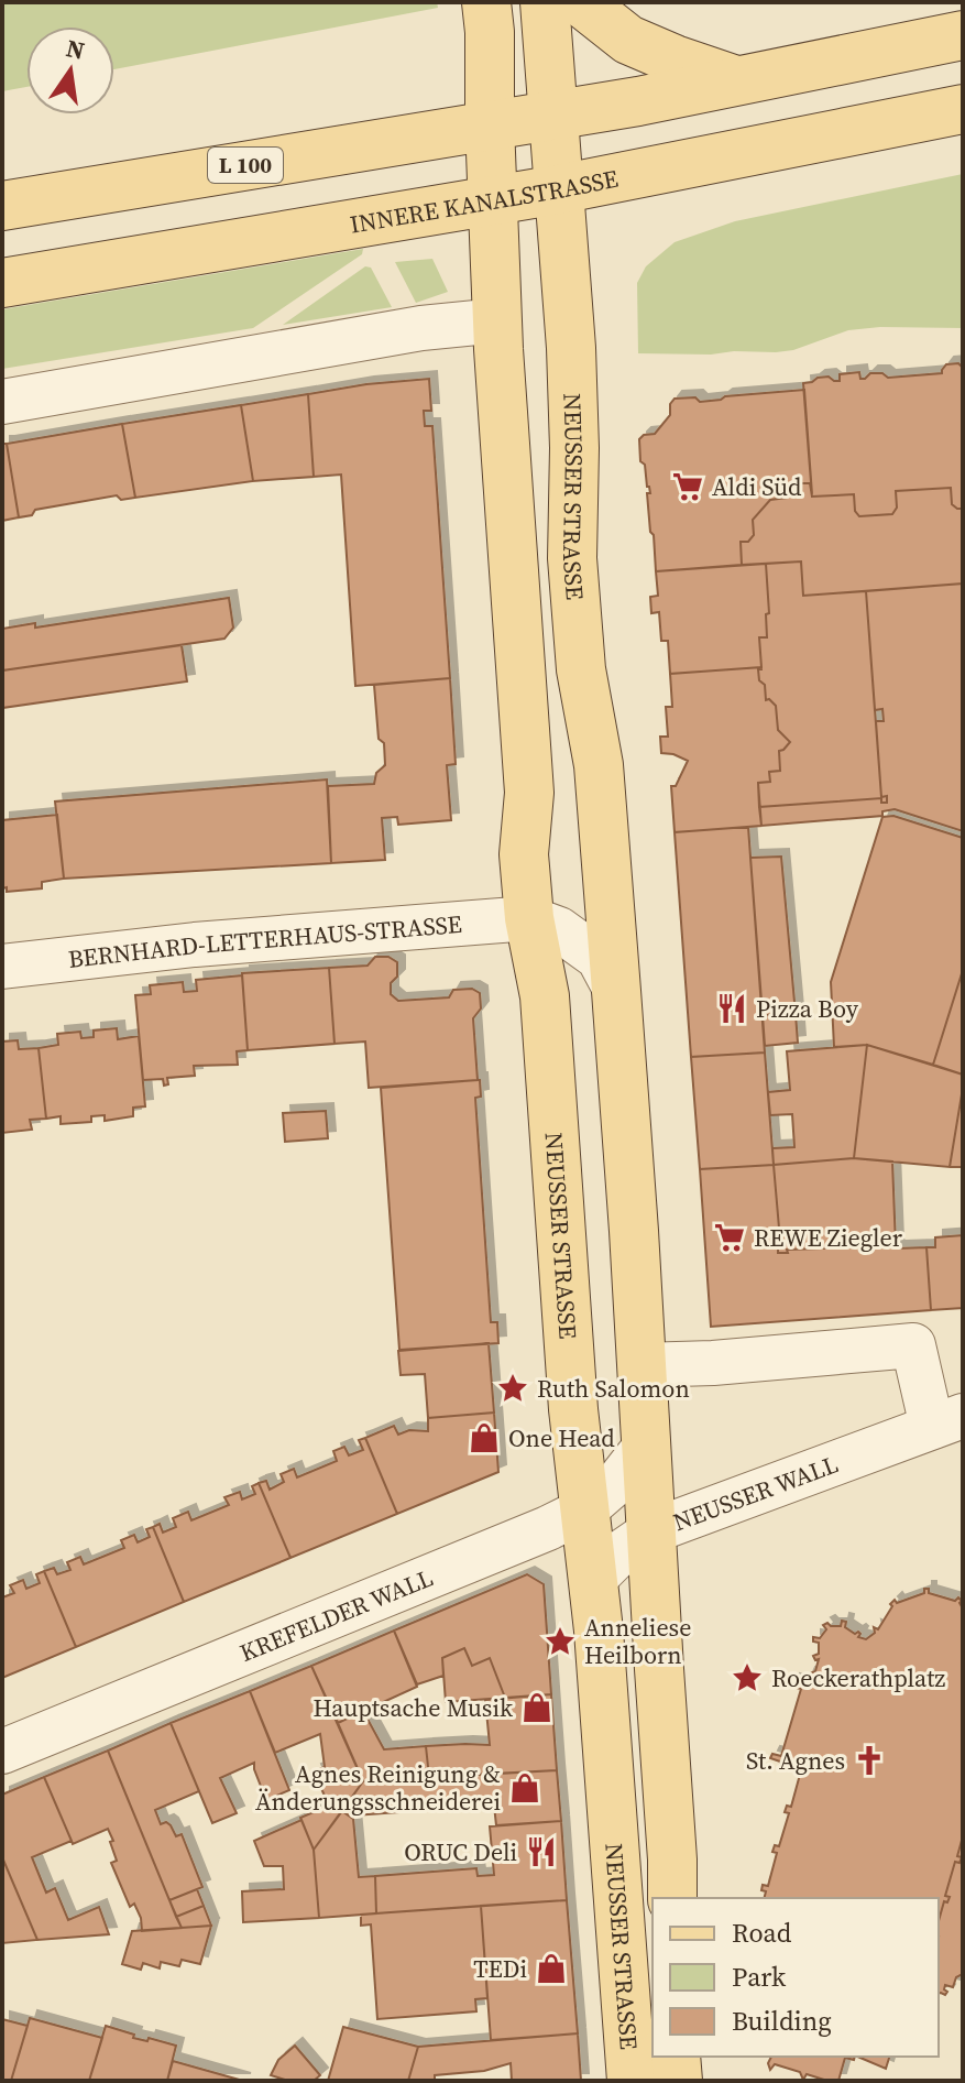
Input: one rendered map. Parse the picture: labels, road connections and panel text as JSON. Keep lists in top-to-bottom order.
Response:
{
  "streets": {
    "main road": ["L 100", "INNERE KANALSTRASSE", "NEUSSER STRASSE"],
    "street": ["BERNHARD-LETTERHAUS-STRASSE", "NEUSSER WALL", "KREFELDER WALL"]
  },
  "crossings": [
    ["L 100", "NEUSSER STRASSE"],
    ["INNERE KANALSTRASSE", "NEUSSER STRASSE"],
    ["NEUSSER STRASSE", "BERNHARD-LETTERHAUS-STRASSE"],
    ["NEUSSER STRASSE", "NEUSSER WALL"],
    ["NEUSSER STRASSE", "KREFELDER WALL"]
  ],
  "places": {
    "supermarket": ["Aldi Süd", "REWE Ziegler"],
    "restaurant": ["Pizza Boy", "ORUC Deli"],
    "place": ["Ruth Salomon", "Anneliese Heilborn", "Roeckerathplatz"],
    "shop": [
      "One Head",
      "Hauptsache Musik",
      "Agnes Reinigung & Änderungsschneiderei",
      "TEDi"
    ],
    "church": ["St. Agnes"]
  },
  "legend": ["Road", "Park", "Building"],
  "north": "top"
}
